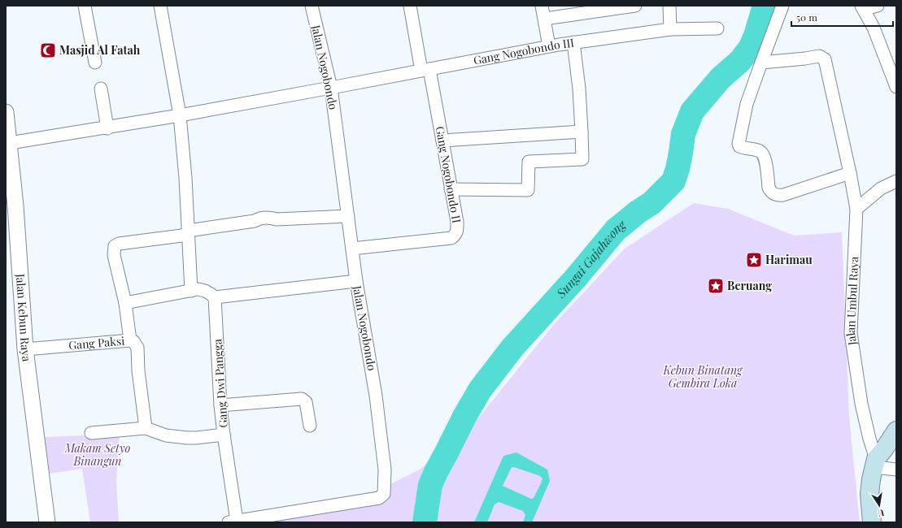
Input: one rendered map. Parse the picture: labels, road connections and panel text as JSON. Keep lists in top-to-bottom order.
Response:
{
  "streets": {
    "street": [
      "Gang Nogobondo III",
      "Jalan Nogobondo",
      "Gang Nogobondo II",
      "Jalan Umbul Raya",
      "Jalan Kebun Raya",
      "Gang Paksi",
      "Gang Dwi Pangga"
    ]
  },
  "crossings": [
    ["Gang Nogobondo III", "Jalan Nogobondo"],
    ["Gang Nogobondo III", "Gang Nogobondo II"],
    ["Gang Nogobondo III", "Jalan Kebun Raya"],
    ["Jalan Nogobondo", "Gang Nogobondo II"],
    ["Jalan Kebun Raya", "Gang Paksi"]
  ],
  "water": ["Sungai Gajahwong"],
  "parks": ["Kebun Binatang Gembira Loka", "Makam Setyo Binangun"],
  "places": {
    "mosque": ["Masjid Al Fatah"],
    "place": ["Harimau", "Beruang"]
  },
  "scale_bar": "50 m",
  "north": "bottom"
}
